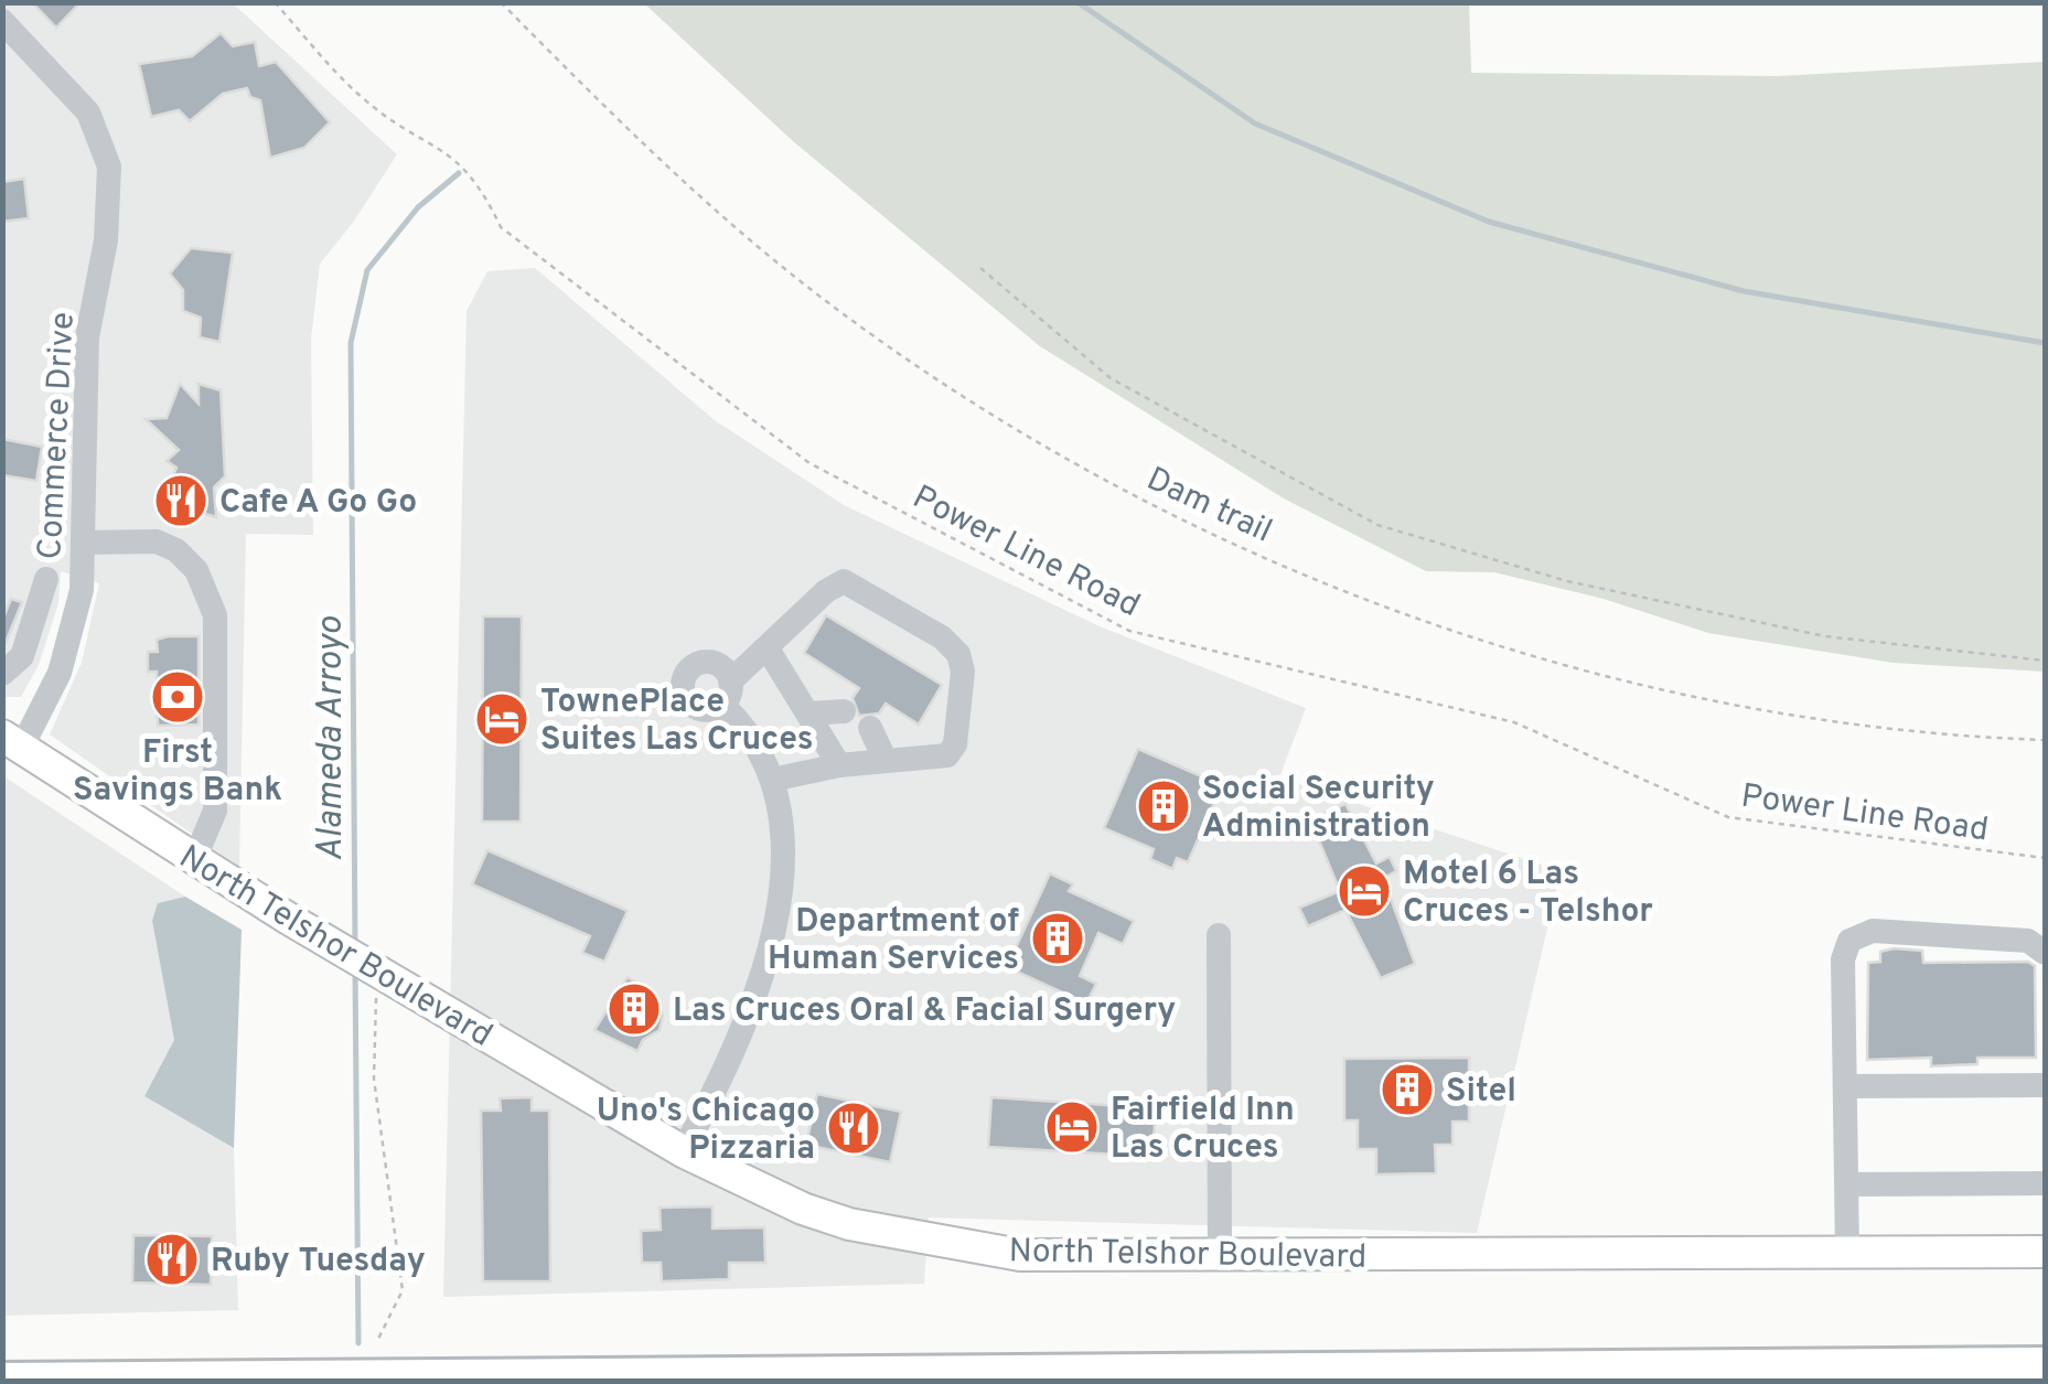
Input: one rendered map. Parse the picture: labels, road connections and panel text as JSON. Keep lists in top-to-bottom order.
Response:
{
  "streets": {
    "main road": ["North Telshor Boulevard"],
    "street": ["Commerce Drive"],
    "path": ["Dam trail", "Power Line Road"]
  },
  "crossings": [
    ["Commerce Drive", "North Telshor Boulevard"]
  ],
  "water": ["Alameda Arroyo"],
  "places": {
    "restaurant": ["Cafe A Go Go", "Uno's Chicago Pizzaria", "Ruby Tuesday"],
    "bank": ["First Savings Bank"],
    "hotel": ["TownePlace Suites Las Cruces", "Motel 6 Las Cruces - Telshor", "Fairfield Inn Las Cruces"],
    "building": [
      "Social Security Administration",
      "Department of Human Services",
      "Las Cruces Oral & Facial Surgery",
      "Sitel"
    ]
  }
}
